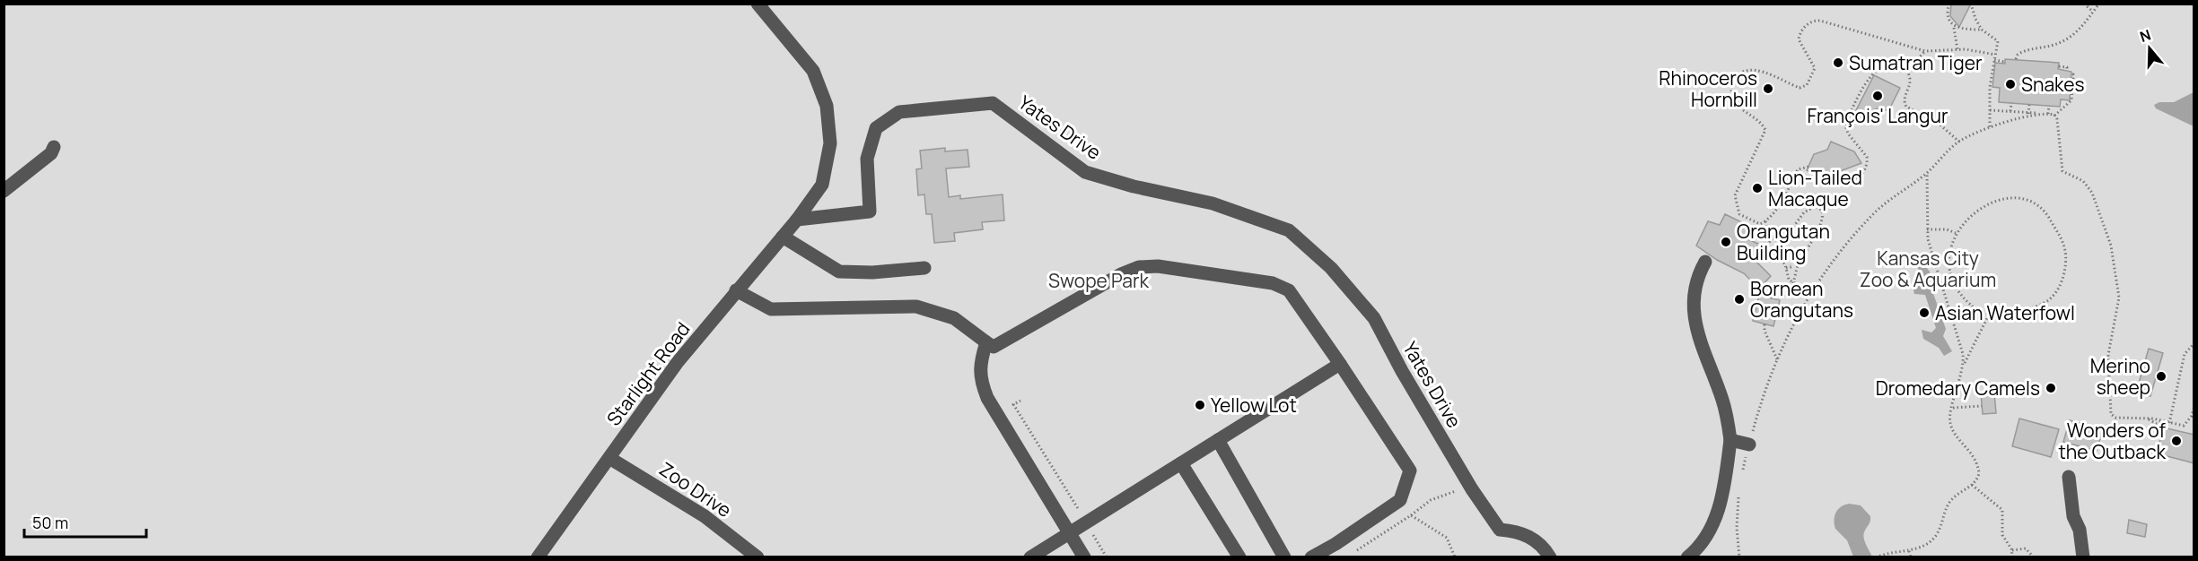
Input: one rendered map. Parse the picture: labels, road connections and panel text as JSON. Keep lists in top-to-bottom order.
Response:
{
  "streets": {
    "street": ["Yates Drive", "Starlight Road", "Zoo Drive"]
  },
  "crossings": [
    ["Yates Drive", "Starlight Road"],
    ["Starlight Road", "Zoo Drive"]
  ],
  "parks": ["Kansas City Zoo & Aquarium", "Swope Park"],
  "places": [
    "Sumatran Tiger",
    "Snakes",
    "Rhinoceros Hornbill",
    "François' Langur",
    "Lion-Tailed Macaque",
    "Orangutan Building",
    "Bornean Orangutans",
    "Asian Waterfowl",
    "Merino sheep",
    "Dromedary Camels",
    "Yellow Lot",
    "Wonders of the Outback"
  ],
  "scale_bar": "50 m",
  "north": "top"
}
